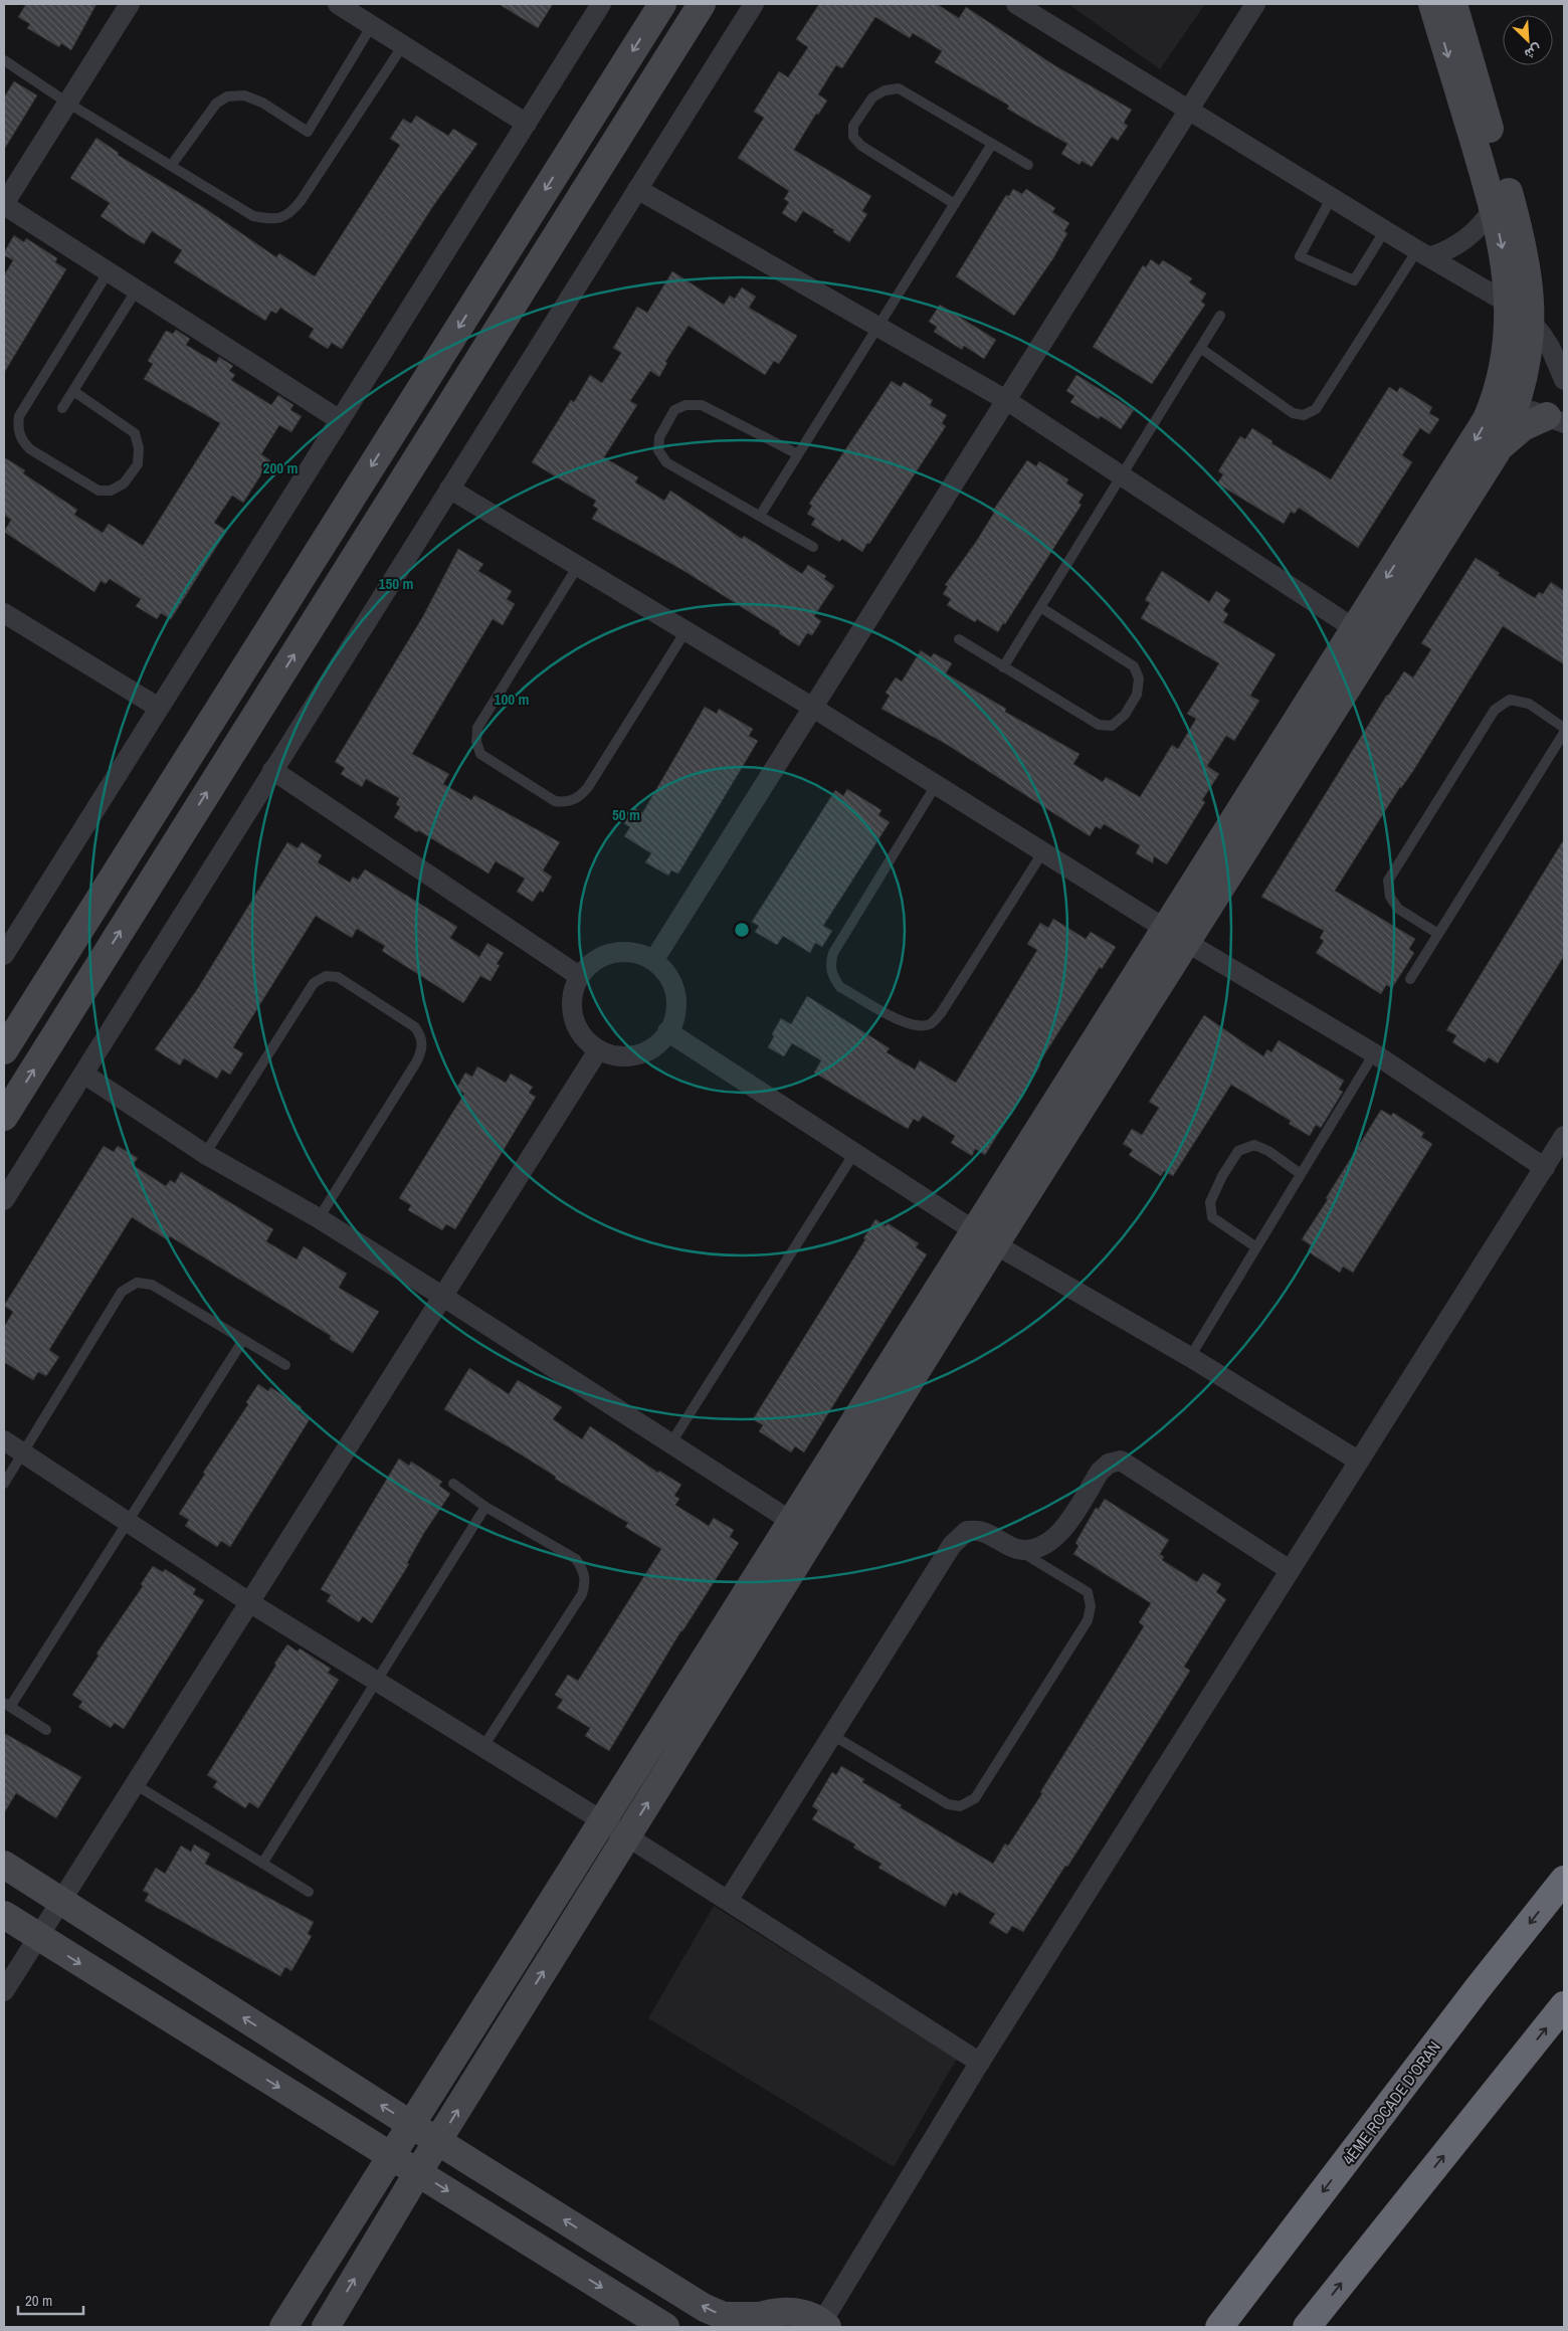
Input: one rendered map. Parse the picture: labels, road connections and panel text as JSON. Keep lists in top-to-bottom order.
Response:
{
  "streets": {
    "highway": ["4ÈME ROCADE D'ORAN"]
  },
  "scale_bar": "20 m",
  "north": "bottom right",
  "rings": [
    "200 m",
    "150 m",
    "100 m",
    "50 m"
  ]
}
